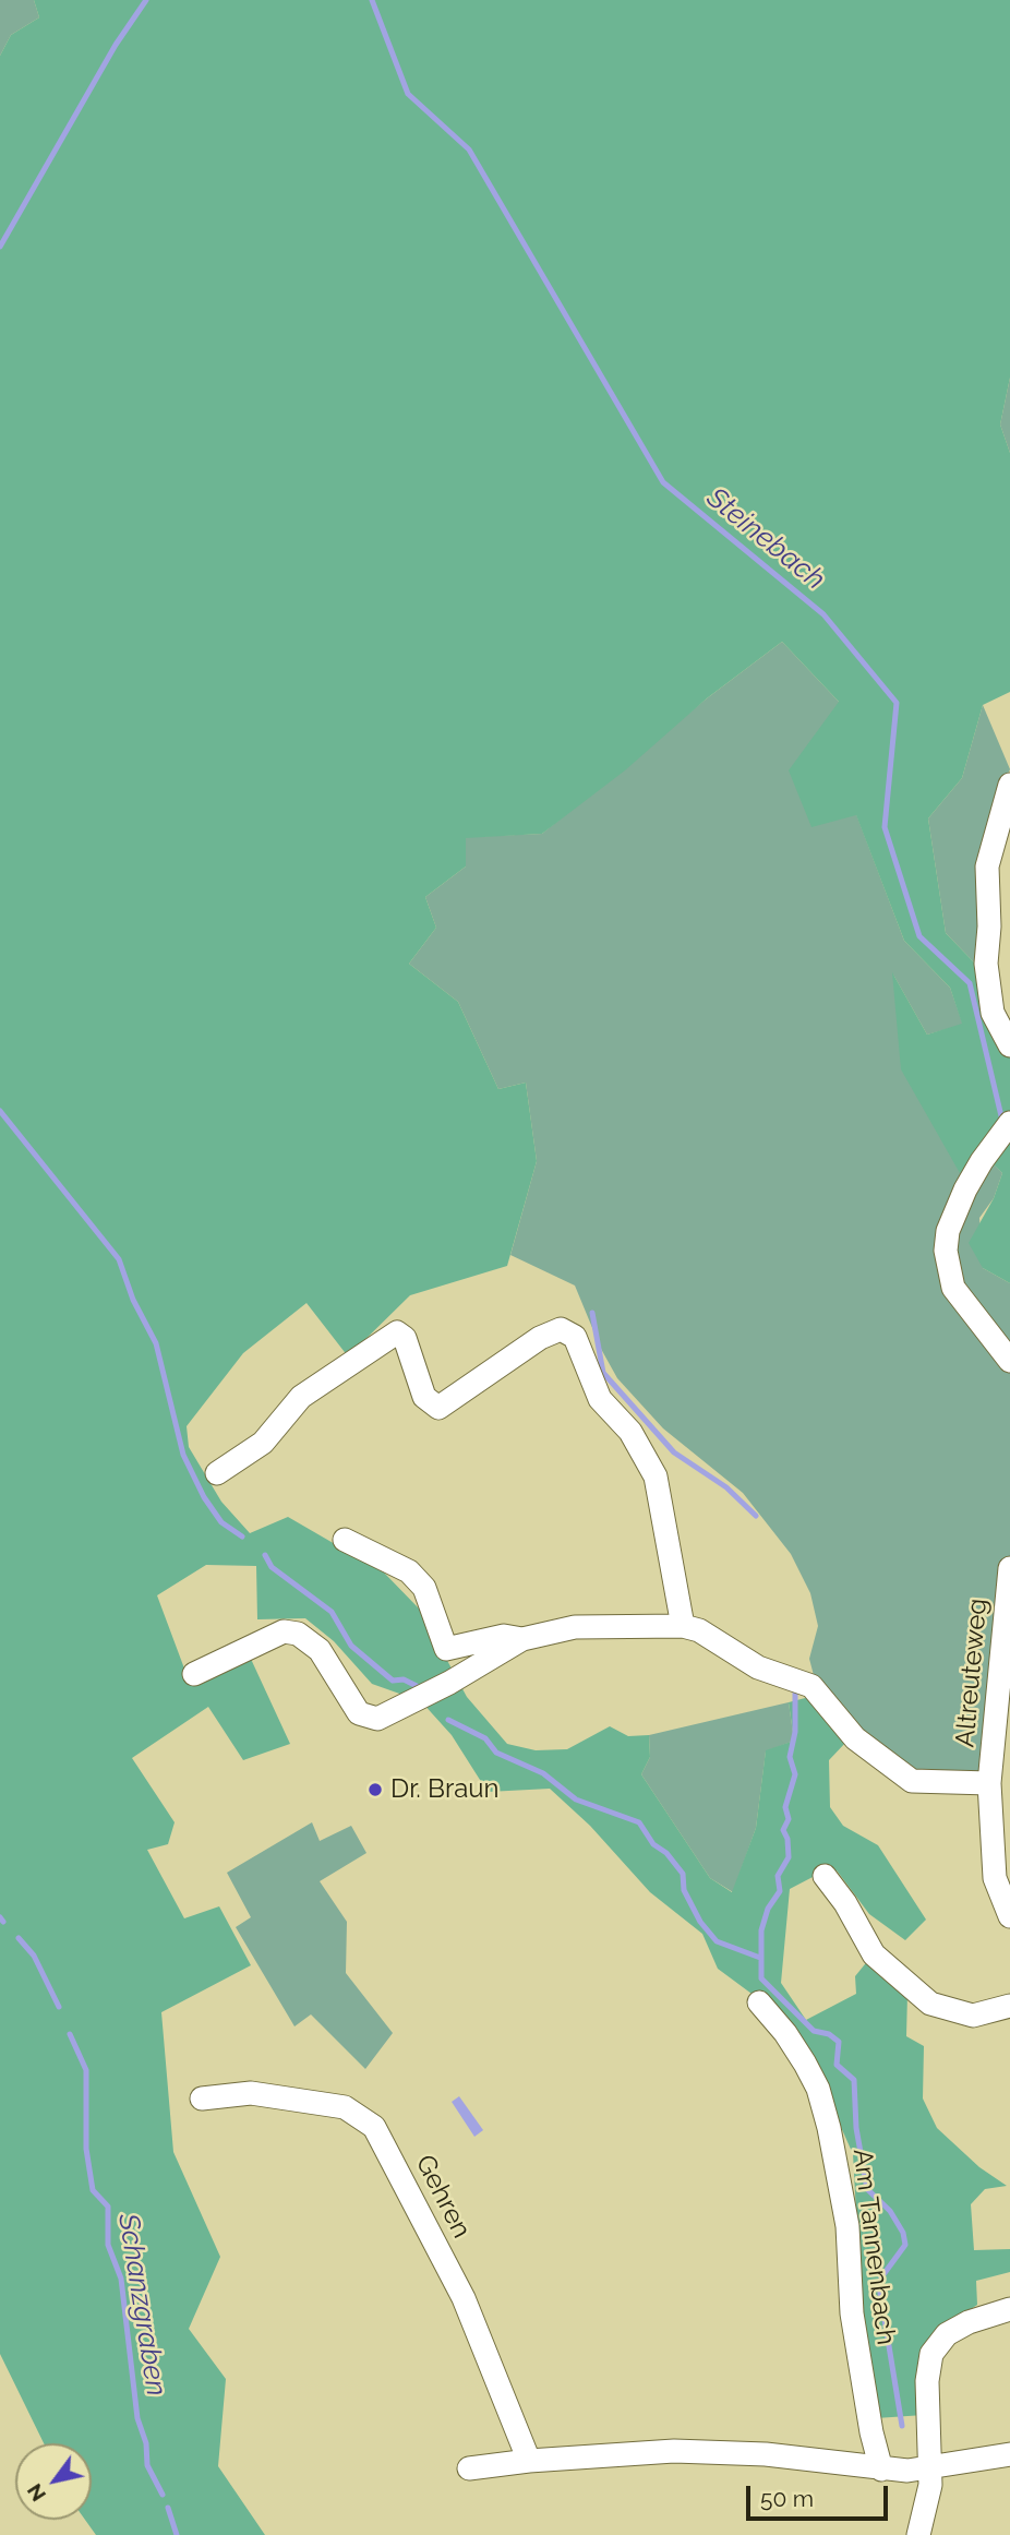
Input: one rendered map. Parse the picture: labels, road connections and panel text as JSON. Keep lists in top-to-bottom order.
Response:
{
  "streets": {
    "street": ["Altreuteweg", "Gehren", "Am Tannenbach"]
  },
  "water": ["Steinebach", "Schanzgraben"],
  "places": ["Dr. Braun"],
  "scale_bar": "50 m",
  "north": "bottom left"
}
